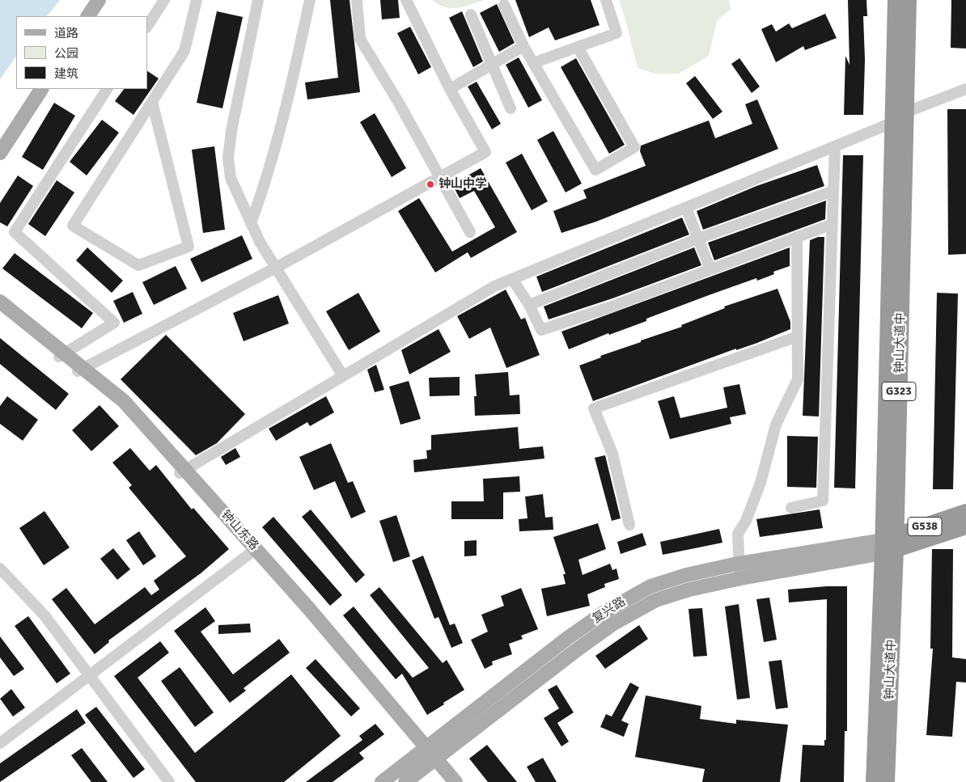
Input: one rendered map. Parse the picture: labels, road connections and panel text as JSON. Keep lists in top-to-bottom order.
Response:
{
  "streets": {
    "highway": ["钟山大道中", "G323", "G538"],
    "main road": ["钟山东路", "复兴路"]
  },
  "crossings": [
    ["钟山大道中", "G538"],
    ["钟山大道中", "复兴路"],
    ["G538", "复兴路"],
    ["钟山东路", "复兴路"]
  ],
  "places": ["钟山中学"],
  "legend": ["道路", "公园", "建筑"]
}
